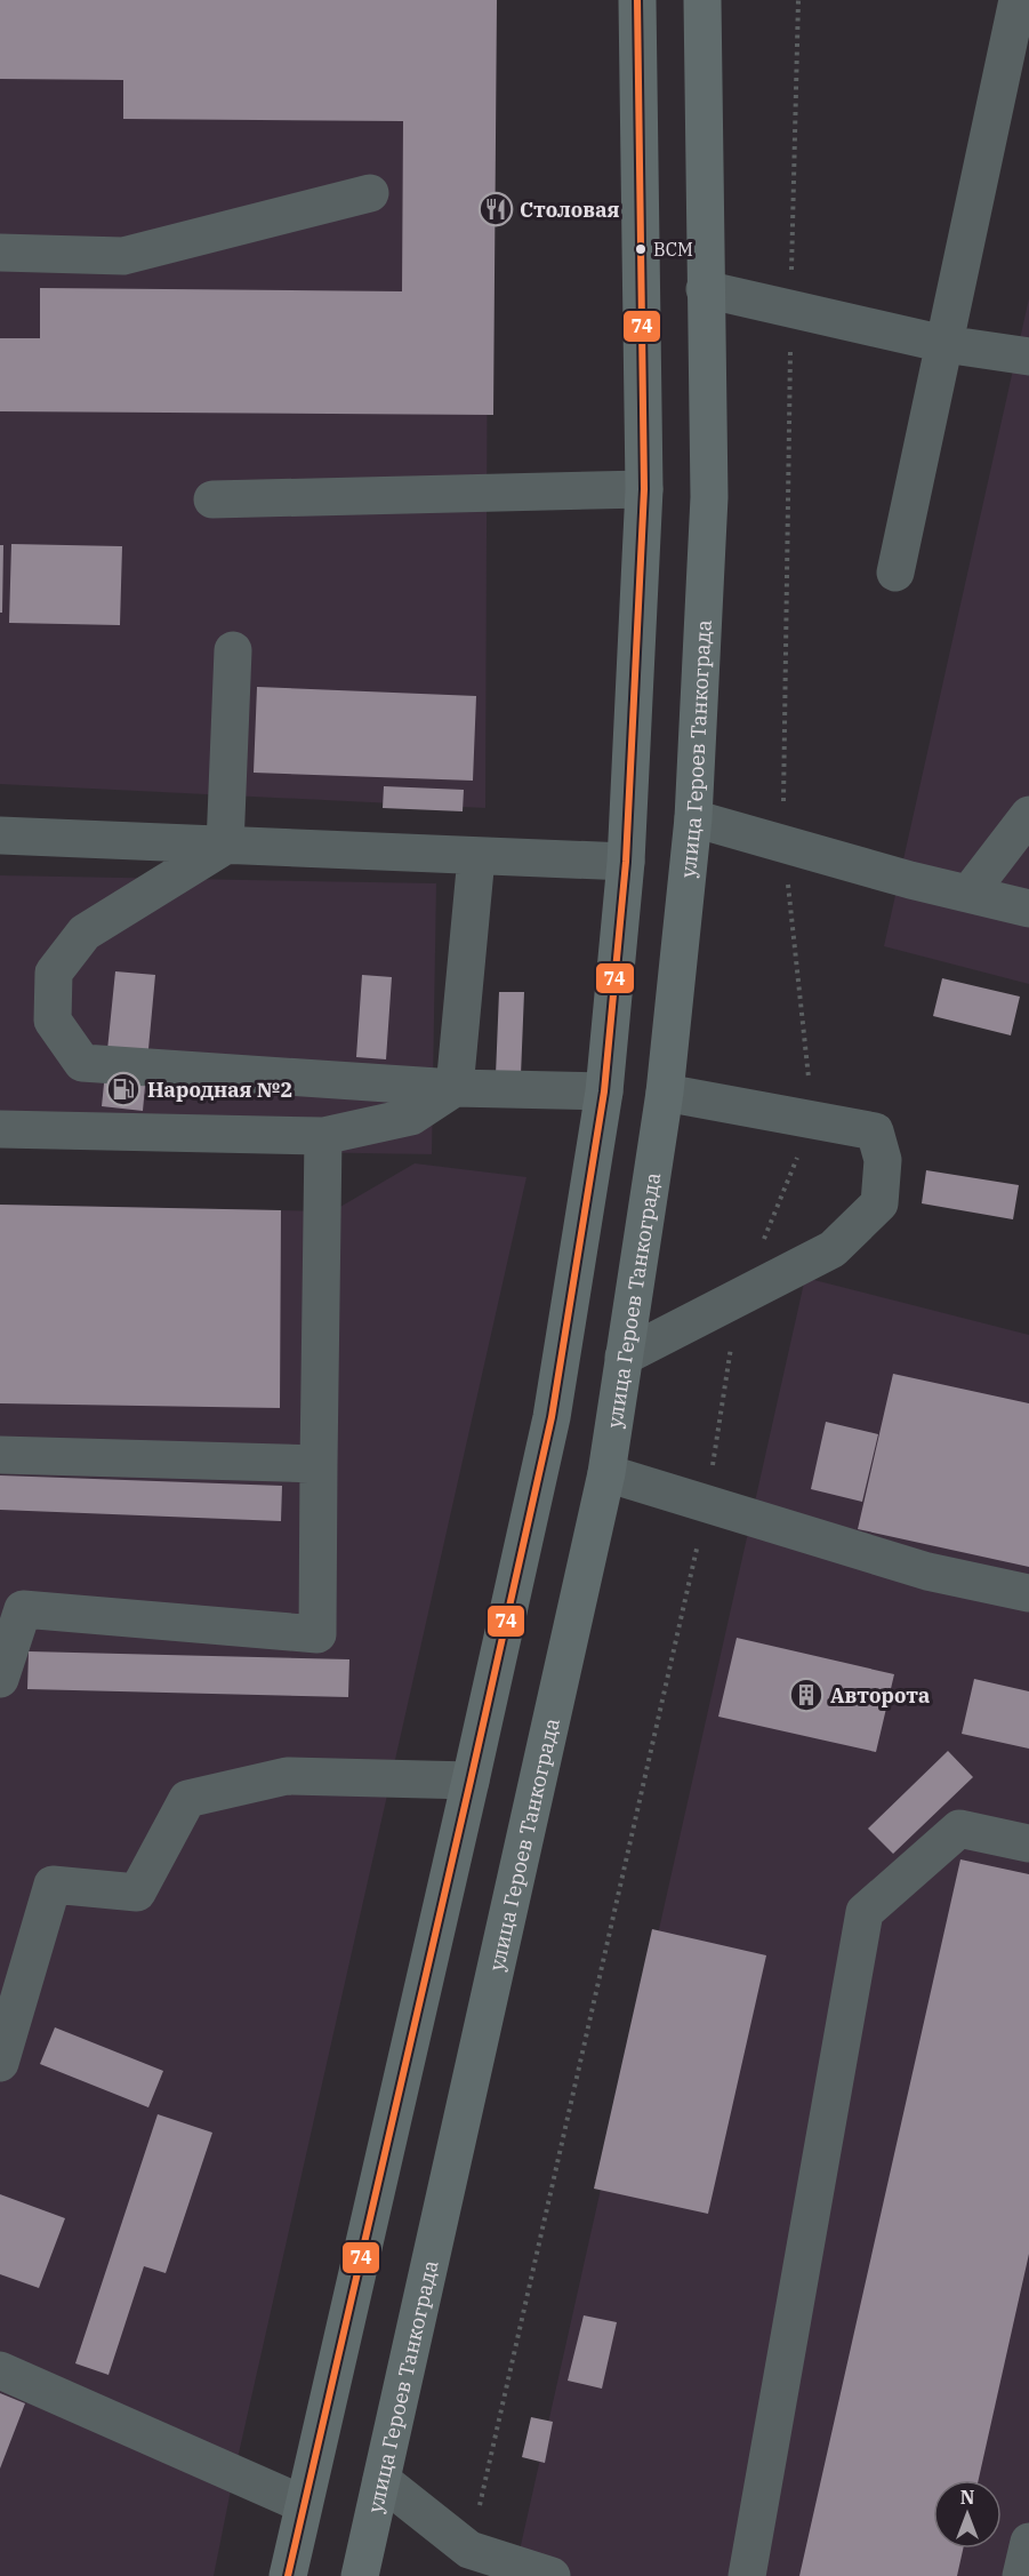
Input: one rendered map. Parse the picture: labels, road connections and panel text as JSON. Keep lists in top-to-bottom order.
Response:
{
  "streets": {
    "main road": ["улица Героев Танкограда"]
  },
  "places": {
    "restaurant": ["Столовая"],
    "other": ["ВСМ"],
    "fuel station": ["Народная №2"],
    "building": ["Авторота"]
  },
  "lines": ["transit line 74"],
  "north": "top"
}
